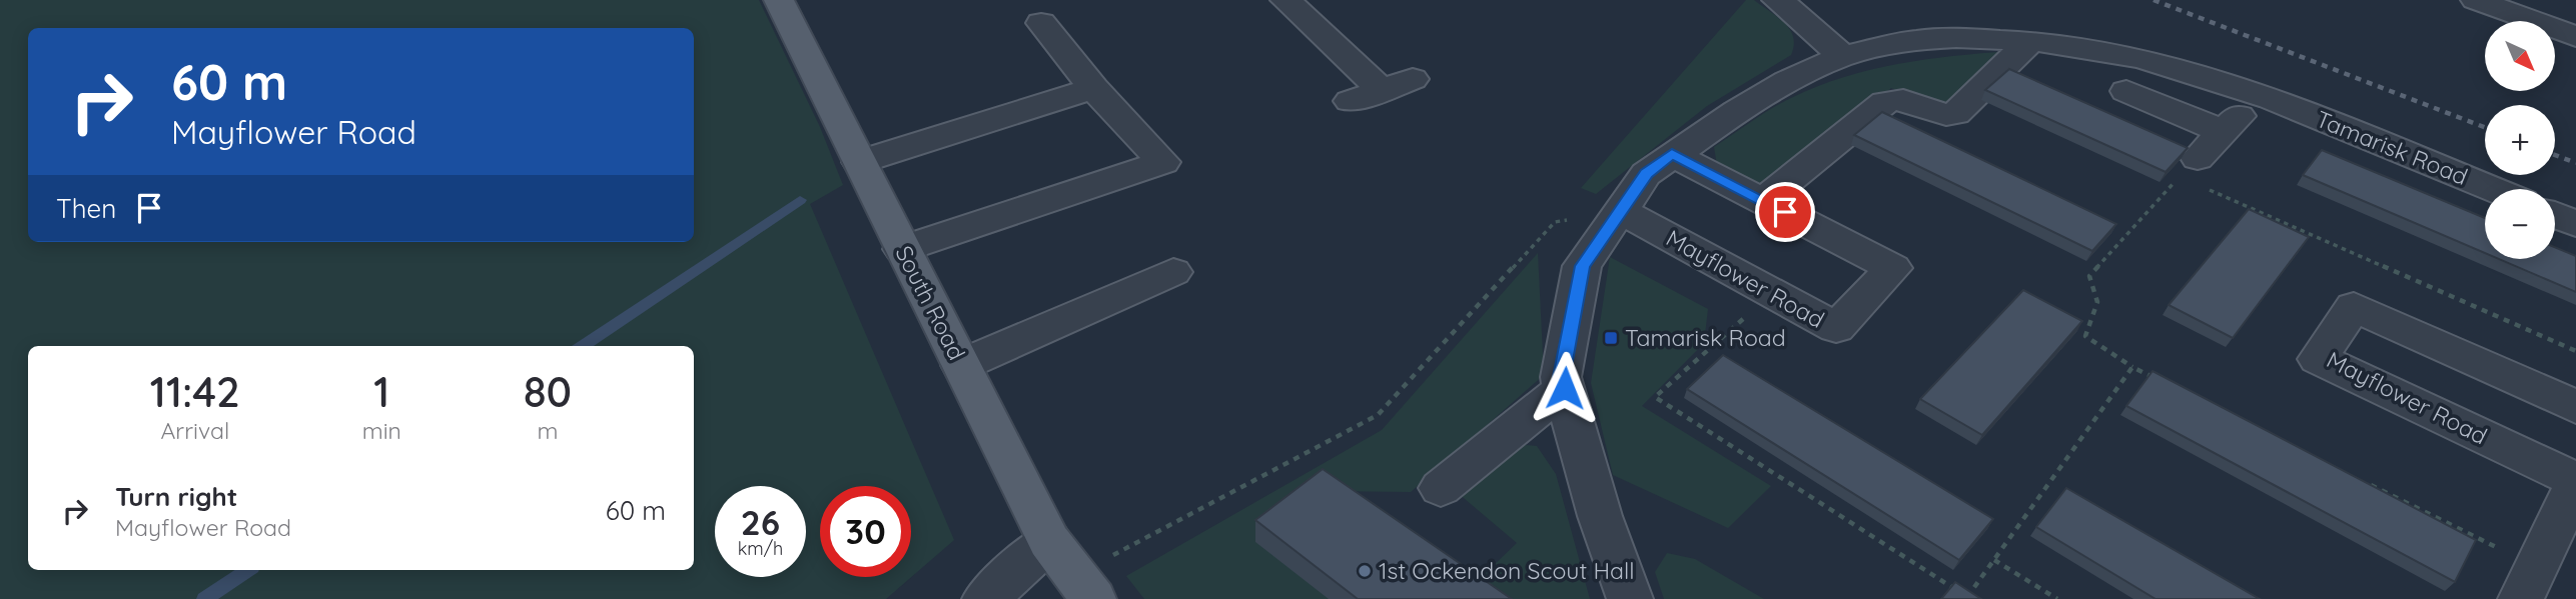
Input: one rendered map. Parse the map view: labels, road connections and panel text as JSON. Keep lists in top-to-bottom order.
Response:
{
  "streets": {
    "main road": ["South Road"],
    "street": ["Tamarisk Road", "Mayflower Road"]
  },
  "crossings": [
    ["Tamarisk Road", "Mayflower Road"]
  ],
  "places": {
    "transit": ["Tamarisk Road"],
    "other": ["1st Ockendon Scout Hall"]
  },
  "north": "bottom right",
  "page": {
    "map_buttons": ["+", "−"],
    "turn": ["60 m", "Mayflower Road"],
    "then": "Then",
    "eta": [
      "11:42",
      "Arrival",
      "1",
      "min",
      "80",
      "m"
    ],
    "list": [
      {
        "name": "Turn right",
        "note": "Mayflower Road",
        "value": "60 m"
      }
    ],
    "speed": "26 km/h",
    "limit": "30"
  }
}
